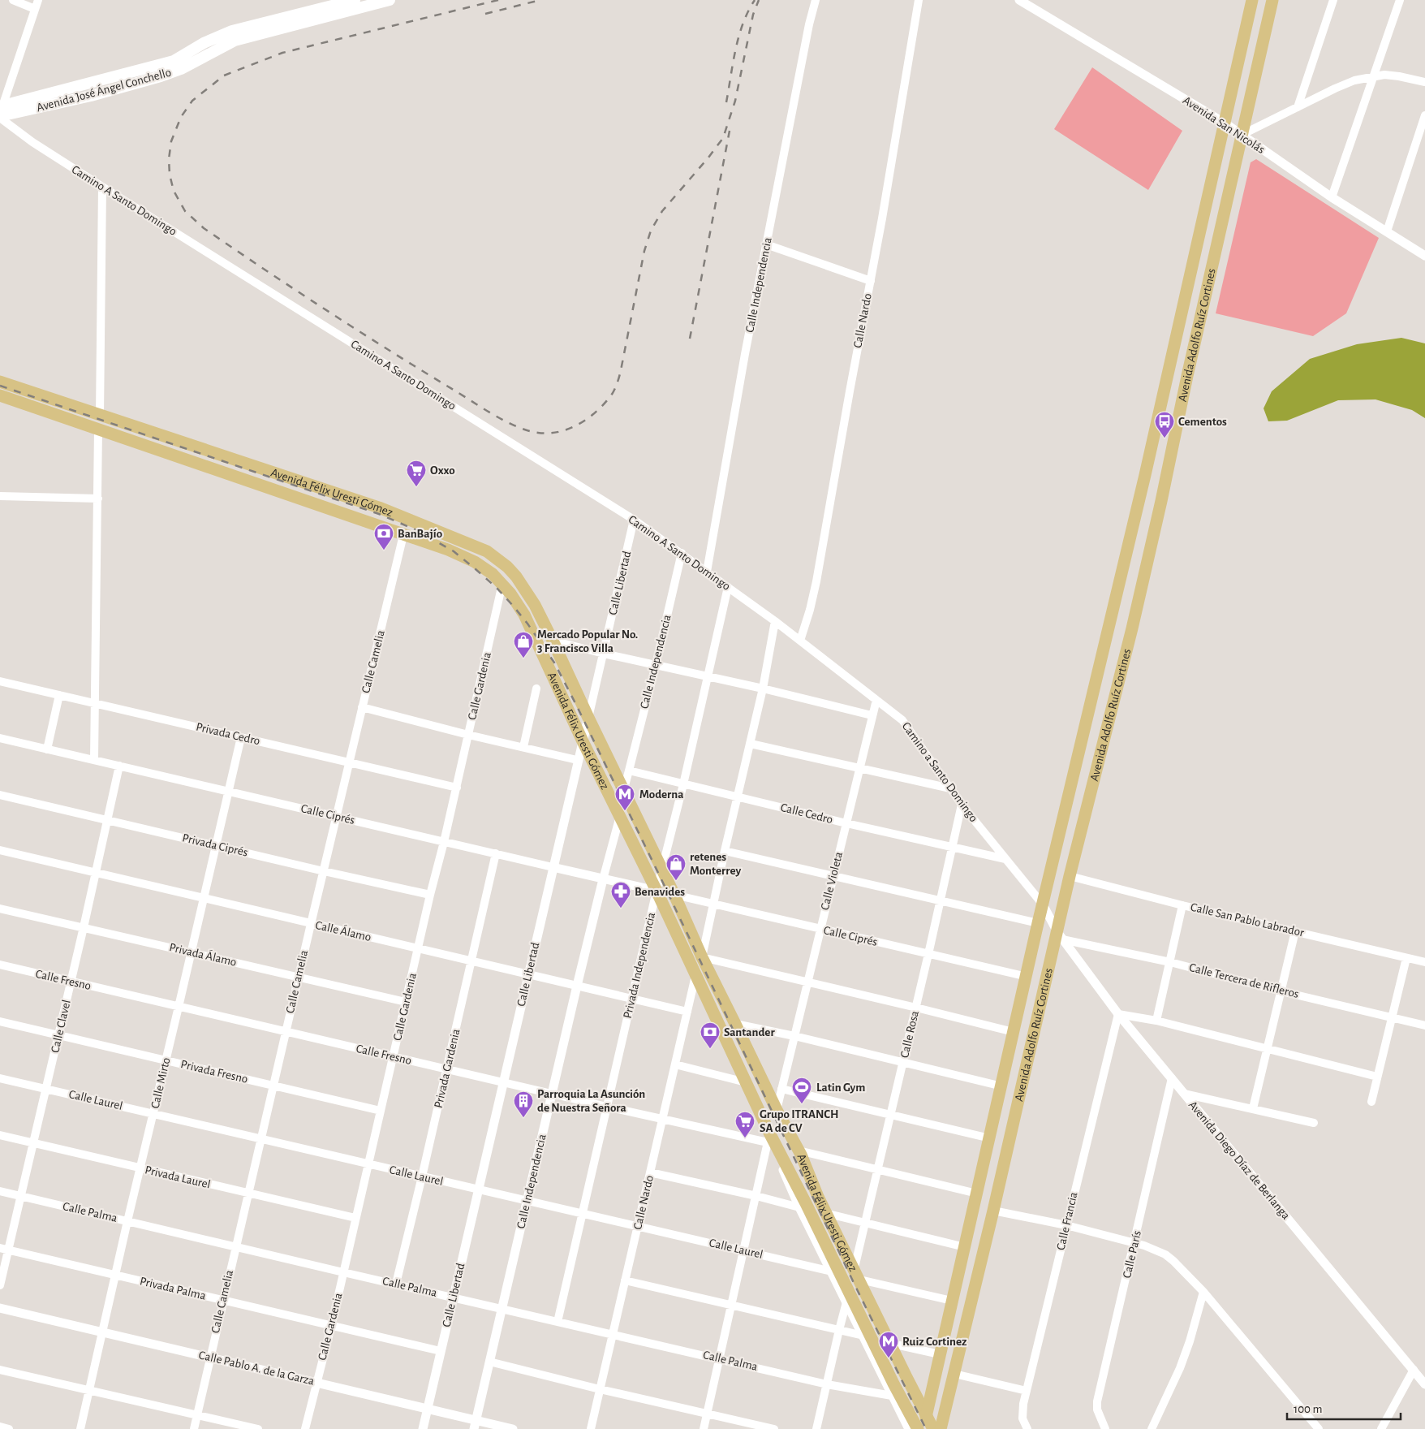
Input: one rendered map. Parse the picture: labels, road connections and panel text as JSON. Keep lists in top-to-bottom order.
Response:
{
  "streets": {
    "main road": ["Avenida José Ángel Conchello", "Avenida Adolfo Ruíz Cortines", "Avenida Félix Uresti Gómez"],
    "street": [
      "Avenida San Nicolás",
      "Camino A Santo Domingo",
      "Calle Independencia",
      "Calle Nardo",
      "Calle Libertad",
      "Calle Camelia",
      "Calle Gardenia",
      "Privada Cedro",
      "Camino a Santo Domingo",
      "Calle Cedro",
      "Calle Ciprés",
      "Privada Ciprés",
      "Calle Violeta",
      "Calle San Pablo Labrador",
      "Calle Álamo",
      "Privada Álamo",
      "Privada Independencia",
      "Calle Fresno",
      "Calle Tercera de Rifleros",
      "Calle Clavel",
      "Calle Rosa",
      "Privada Gardenia",
      "Privada Fresno",
      "Calle Mirto",
      "Calle Laurel",
      "Avenida Diego Díaz de Berlanga",
      "Privada Laurel",
      "Calle Palma",
      "Calle Francia",
      "Calle París",
      "Privada Palma",
      "Calle Pablo A. de la Garza"
    ]
  },
  "crossings": [
    ["Avenida José Ángel Conchello", "Camino A Santo Domingo"],
    ["Avenida San Nicolás", "Avenida Adolfo Ruíz Cortines"],
    ["Camino A Santo Domingo", "Calle Independencia"],
    ["Camino A Santo Domingo", "Calle Nardo"],
    ["Camino A Santo Domingo", "Calle Libertad"],
    ["Camino A Santo Domingo", "Camino a Santo Domingo"],
    ["Camino A Santo Domingo", "Privada Independencia"],
    ["Calle Independencia", "Avenida Félix Uresti Gómez"],
    ["Calle Independencia", "Calle Cedro"],
    ["Calle Independencia", "Calle Ciprés"],
    ["Calle Independencia", "Calle Álamo"],
    ["Calle Independencia", "Calle Fresno"],
    ["Calle Independencia", "Calle Laurel"],
    ["Calle Independencia", "Calle Palma"],
    ["Calle Independencia", "Calle Pablo A. de la Garza"],
    ["Calle Nardo", "Avenida Félix Uresti Gómez"],
    ["Calle Nardo", "Camino a Santo Domingo"],
    ["Calle Nardo", "Calle Álamo"],
    ["Calle Nardo", "Calle Fresno"],
    ["Calle Nardo", "Calle Laurel"],
    ["Calle Nardo", "Calle Palma"],
    ["Avenida Adolfo Ruíz Cortines", "Camino a Santo Domingo"],
    ["Avenida Adolfo Ruíz Cortines", "Calle Ciprés"],
    ["Avenida Adolfo Ruíz Cortines", "Calle San Pablo Labrador"],
    ["Avenida Adolfo Ruíz Cortines", "Calle Tercera de Rifleros"],
    ["Avenida Adolfo Ruíz Cortines", "Avenida Diego Díaz de Berlanga"],
    ["Avenida Félix Uresti Gómez", "Calle Libertad"],
    ["Avenida Félix Uresti Gómez", "Calle Camelia"],
    ["Avenida Félix Uresti Gómez", "Calle Gardenia"],
    ["Avenida Félix Uresti Gómez", "Calle Ciprés"],
    ["Avenida Félix Uresti Gómez", "Calle Violeta"],
    ["Avenida Félix Uresti Gómez", "Privada Independencia"],
    ["Avenida Félix Uresti Gómez", "Calle Fresno"],
    ["Calle Libertad", "Calle Ciprés"],
    ["Calle Libertad", "Calle Álamo"],
    ["Calle Libertad", "Calle Fresno"],
    ["Calle Libertad", "Calle Laurel"],
    ["Calle Libertad", "Calle Palma"],
    ["Calle Libertad", "Privada Palma"],
    ["Calle Libertad", "Calle Pablo A. de la Garza"],
    ["Calle Camelia", "Privada Cedro"],
    ["Calle Camelia", "Calle Ciprés"],
    ["Calle Camelia", "Privada Ciprés"],
    ["Calle Camelia", "Calle Álamo"],
    ["Calle Camelia", "Privada Álamo"],
    ["Calle Camelia", "Calle Fresno"],
    ["Calle Camelia", "Privada Fresno"],
    ["Calle Camelia", "Calle Laurel"],
    ["Calle Camelia", "Privada Laurel"],
    ["Calle Camelia", "Calle Palma"],
    ["Calle Camelia", "Privada Palma"],
    ["Calle Camelia", "Calle Pablo A. de la Garza"],
    ["Calle Gardenia", "Privada Cedro"],
    ["Calle Gardenia", "Calle Ciprés"],
    ["Calle Gardenia", "Privada Ciprés"],
    ["Calle Gardenia", "Calle Álamo"],
    ["Calle Gardenia", "Privada Álamo"],
    ["Calle Gardenia", "Calle Fresno"],
    ["Calle Gardenia", "Privada Fresno"],
    ["Calle Gardenia", "Calle Laurel"],
    ["Calle Gardenia", "Privada Laurel"],
    ["Calle Gardenia", "Calle Palma"],
    ["Calle Gardenia", "Privada Palma"],
    ["Calle Gardenia", "Calle Pablo A. de la Garza"],
    ["Privada Cedro", "Calle Mirto"],
    ["Camino a Santo Domingo", "Calle Cedro"],
    ["Camino a Santo Domingo", "Calle Violeta"],
    ["Camino a Santo Domingo", "Calle Rosa"],
    ["Camino a Santo Domingo", "Avenida Diego Díaz de Berlanga"],
    ["Calle Cedro", "Calle Violeta"],
    ["Calle Cedro", "Privada Independencia"],
    ["Calle Cedro", "Calle Rosa"],
    ["Calle Ciprés", "Calle Violeta"],
    ["Calle Ciprés", "Privada Independencia"],
    ["Calle Ciprés", "Calle Clavel"],
    ["Calle Ciprés", "Calle Rosa"],
    ["Calle Ciprés", "Privada Gardenia"],
    ["Calle Ciprés", "Calle Mirto"],
    ["Privada Ciprés", "Calle Clavel"],
    ["Privada Ciprés", "Calle Mirto"],
    ["Calle Álamo", "Privada Independencia"],
    ["Calle Álamo", "Calle Clavel"],
    ["Calle Álamo", "Privada Gardenia"],
    ["Calle Álamo", "Calle Mirto"],
    ["Privada Álamo", "Calle Clavel"],
    ["Privada Álamo", "Calle Mirto"],
    ["Privada Independencia", "Calle Fresno"],
    ["Privada Independencia", "Calle Laurel"],
    ["Privada Independencia", "Calle Palma"],
    ["Calle Fresno", "Calle Clavel"],
    ["Calle Fresno", "Privada Gardenia"],
    ["Calle Fresno", "Calle Mirto"],
    ["Calle Tercera de Rifleros", "Avenida Diego Díaz de Berlanga"],
    ["Calle Clavel", "Privada Fresno"],
    ["Calle Clavel", "Calle Laurel"],
    ["Calle Clavel", "Privada Laurel"],
    ["Calle Clavel", "Calle Palma"],
    ["Calle Clavel", "Privada Palma"],
    ["Privada Gardenia", "Calle Laurel"],
    ["Privada Gardenia", "Calle Palma"],
    ["Privada Fresno", "Calle Mirto"],
    ["Calle Mirto", "Calle Laurel"],
    ["Calle Mirto", "Privada Laurel"],
    ["Calle Mirto", "Calle Palma"],
    ["Calle Mirto", "Privada Palma"],
    ["Calle Mirto", "Calle Pablo A. de la Garza"],
    ["Avenida Diego Díaz de Berlanga", "Calle Francia"],
    ["Avenida Diego Díaz de Berlanga", "Calle París"]
  ],
  "places": {
    "bus stop": ["Cementos"],
    "supermarket": ["Oxxo", "Grupo ITRANCH SA de CV"],
    "bank": ["BanBajío", "Santander"],
    "shop": ["Mercado Popular No. 3 Francisco Villa", "retenes Monterrey"],
    "metro station": ["Moderna", "Ruiz Cortinez"],
    "pharmacy": ["Benavides"],
    "sports": ["Latin Gym"],
    "building": ["Parroquia La Asunción de Nuestra Señora"]
  },
  "scale_bar": "100 m"
}
